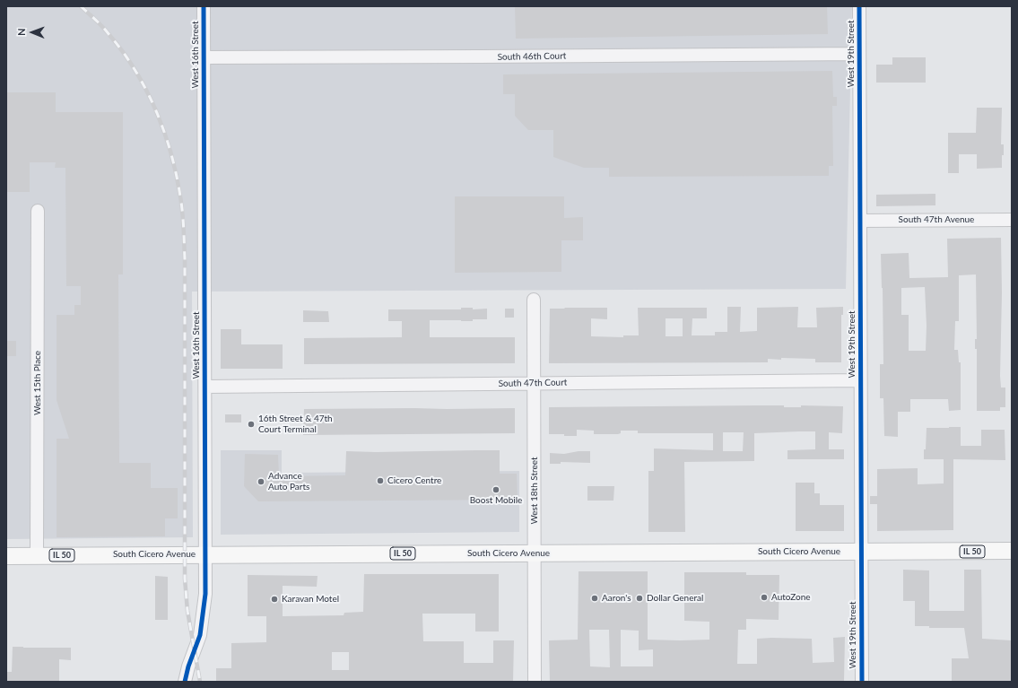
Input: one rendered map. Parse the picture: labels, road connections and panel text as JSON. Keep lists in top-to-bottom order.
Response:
{
  "streets": {
    "main road": ["South Cicero Avenue", "IL 50"],
    "street": [
      "West 19th Street",
      "West 16th Street",
      "South 46th Court",
      "South 47th Avenue",
      "West 15th Place",
      "South 47th Court",
      "West 18th Street"
    ]
  },
  "crossings": [
    ["West 19th Street", "South 46th Court"],
    ["West 19th Street", "South 47th Avenue"],
    ["West 19th Street", "South 47th Court"],
    ["West 19th Street", "South Cicero Avenue"],
    ["West 16th Street", "South 46th Court"],
    ["West 16th Street", "South 47th Court"],
    ["West 16th Street", "South Cicero Avenue"],
    ["West 15th Place", "South Cicero Avenue"],
    ["South 47th Court", "West 18th Street"],
    ["West 18th Street", "South Cicero Avenue"]
  ],
  "places": [
    "16th Street & 47th Court Terminal",
    "Cicero Centre",
    "Advance Auto Parts",
    "Boost Mobile",
    "AutoZone",
    "Aaron's",
    "Dollar General",
    "Karavan Motel"
  ],
  "north": "left"
}
